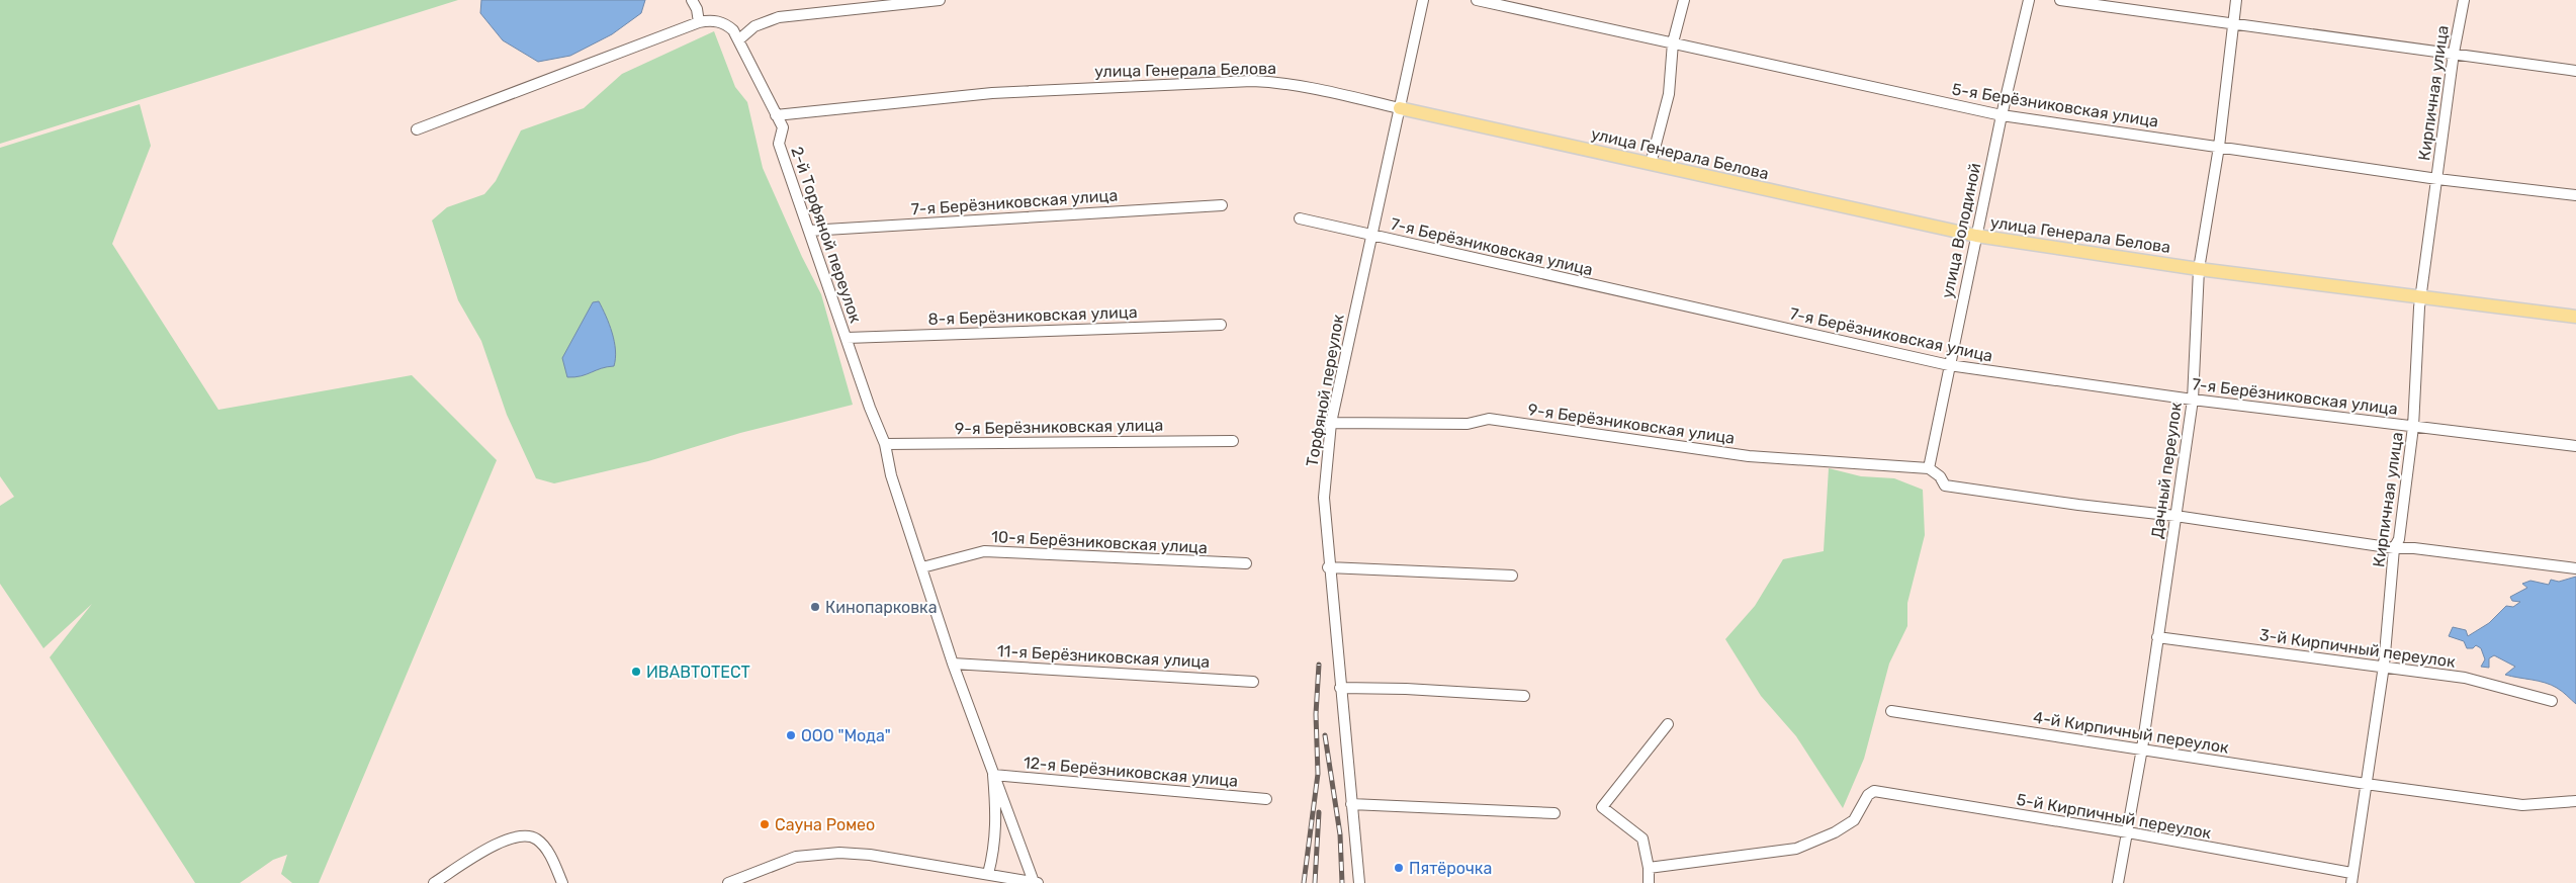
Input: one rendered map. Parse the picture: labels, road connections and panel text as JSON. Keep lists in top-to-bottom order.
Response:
{
  "streets": {
    "main road": ["улица Генерала Белова"],
    "street": [
      "Кирпичная улица",
      "5-я Берёзниковская улица",
      "7-я Берёзниковская улица",
      "улица Володиной",
      "2-й Торфяной переулок",
      "8-я Берёзниковская улица",
      "Торфяной переулок",
      "9-я Берёзниковская улица",
      "Дачный переулок",
      "10-я Берёзниковская улица",
      "3-й Кирпичный переулок",
      "11-я Берёзниковская улица",
      "4-й Кирпичный переулок",
      "12-я Берёзниковская улица",
      "5-й Кирпичный переулок"
    ]
  },
  "crossings": [
    ["улица Генерала Белова", "Кирпичная улица"],
    ["улица Генерала Белова", "улица Володиной"],
    ["улица Генерала Белова", "2-й Торфяной переулок"],
    ["улица Генерала Белова", "Торфяной переулок"],
    ["улица Генерала Белова", "Дачный переулок"],
    ["Кирпичная улица", "5-я Берёзниковская улица"],
    ["Кирпичная улица", "7-я Берёзниковская улица"],
    ["Кирпичная улица", "3-й Кирпичный переулок"],
    ["Кирпичная улица", "4-й Кирпичный переулок"],
    ["Кирпичная улица", "5-й Кирпичный переулок"],
    ["5-я Берёзниковская улица", "улица Володиной"],
    ["5-я Берёзниковская улица", "Дачный переулок"],
    ["7-я Берёзниковская улица", "улица Володиной"],
    ["7-я Берёзниковская улица", "2-й Торфяной переулок"],
    ["7-я Берёзниковская улица", "Торфяной переулок"],
    ["7-я Берёзниковская улица", "Дачный переулок"],
    ["улица Володиной", "9-я Берёзниковская улица"],
    ["2-й Торфяной переулок", "8-я Берёзниковская улица"],
    ["2-й Торфяной переулок", "9-я Берёзниковская улица"],
    ["2-й Торфяной переулок", "10-я Берёзниковская улица"],
    ["2-й Торфяной переулок", "11-я Берёзниковская улица"],
    ["2-й Торфяной переулок", "12-я Берёзниковская улица"],
    ["Торфяной переулок", "9-я Берёзниковская улица"],
    ["Дачный переулок", "3-й Кирпичный переулок"],
    ["Дачный переулок", "4-й Кирпичный переулок"],
    ["Дачный переулок", "5-й Кирпичный переулок"]
  ],
  "places": [
    "Кинопарковка",
    "ИВАВТОТЕСТ",
    "ООО \"Мода\"",
    "Сауна Ромео",
    "Пятёрочка"
  ]
}
